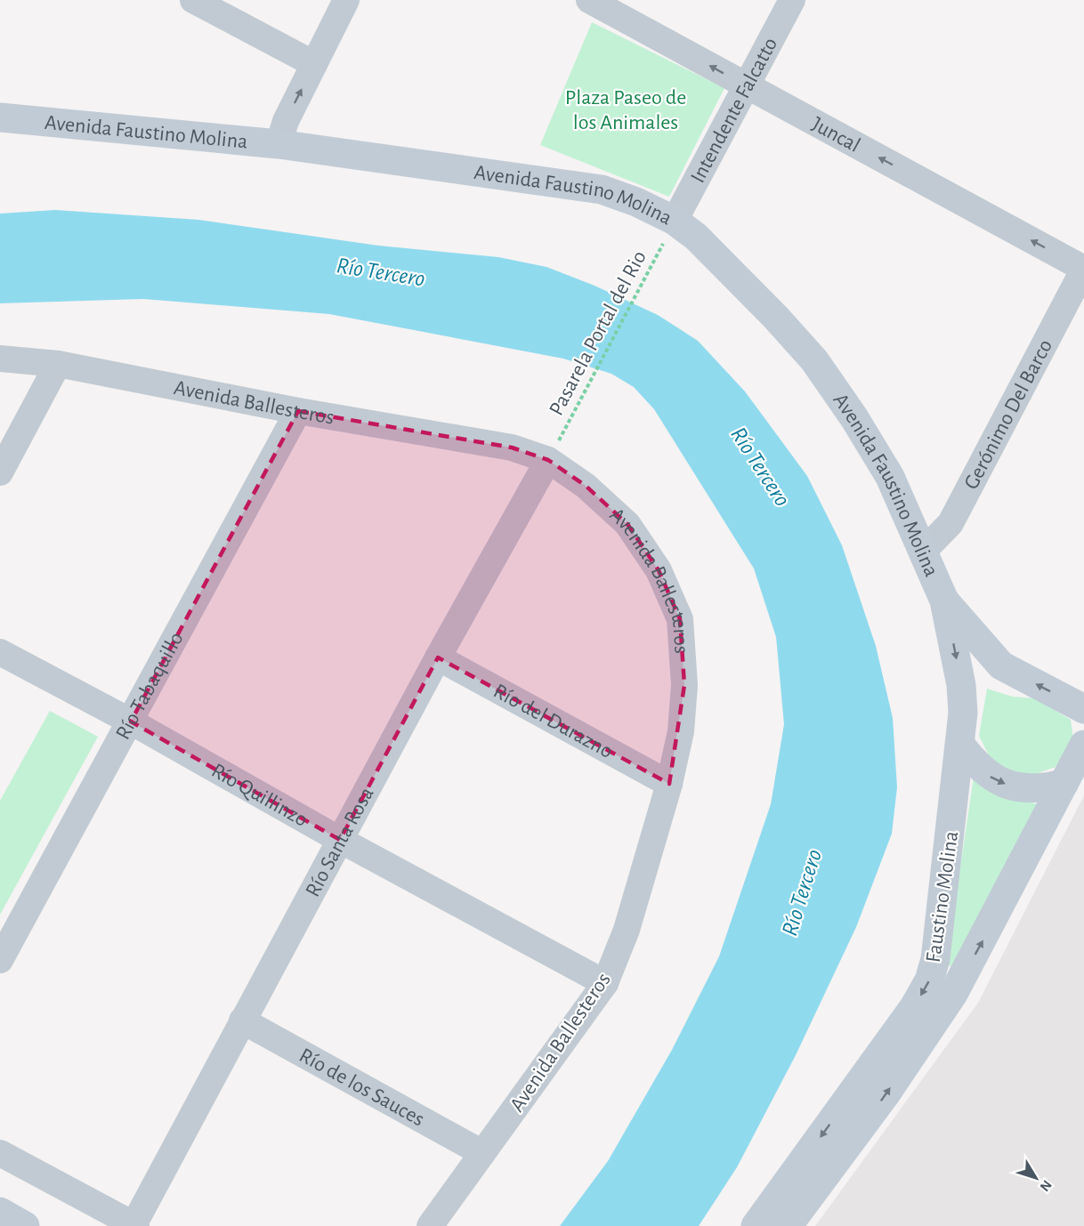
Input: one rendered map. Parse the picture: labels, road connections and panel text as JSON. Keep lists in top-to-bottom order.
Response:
{
  "streets": {
    "street": [
      "Intendente Falcatto",
      "Avenida Faustino Molina",
      "Juncal",
      "Avenida Ballesteros",
      "Gerónimo Del Barco",
      "Río Tabaquillo",
      "Río del Durazno",
      "Río Quillinzo",
      "Río Santa Rosa",
      "Faustino Molina",
      "Río de los Sauces"
    ],
    "path": ["Pasarela Portal del Rio"]
  },
  "crossings": [
    ["Intendente Falcatto", "Avenida Faustino Molina"],
    ["Intendente Falcatto", "Juncal"],
    ["Intendente Falcatto", "Pasarela Portal del Rio"],
    ["Avenida Faustino Molina", "Pasarela Portal del Rio"],
    ["Avenida Faustino Molina", "Gerónimo Del Barco"],
    ["Avenida Faustino Molina", "Faustino Molina"],
    ["Juncal", "Gerónimo Del Barco"],
    ["Pasarela Portal del Rio", "Avenida Ballesteros"],
    ["Pasarela Portal del Rio", "Río Santa Rosa"],
    ["Avenida Ballesteros", "Río Tabaquillo"],
    ["Avenida Ballesteros", "Río del Durazno"],
    ["Avenida Ballesteros", "Río Quillinzo"],
    ["Avenida Ballesteros", "Río Santa Rosa"],
    ["Avenida Ballesteros", "Río de los Sauces"],
    ["Río Tabaquillo", "Río Quillinzo"],
    ["Río del Durazno", "Río Santa Rosa"],
    ["Río Quillinzo", "Río Santa Rosa"],
    ["Río Santa Rosa", "Río de los Sauces"]
  ],
  "one_way": ["Juncal"],
  "water": ["Río Tercero"],
  "parks": ["Plaza Paseo de los Animales"],
  "north": "bottom right"
}
